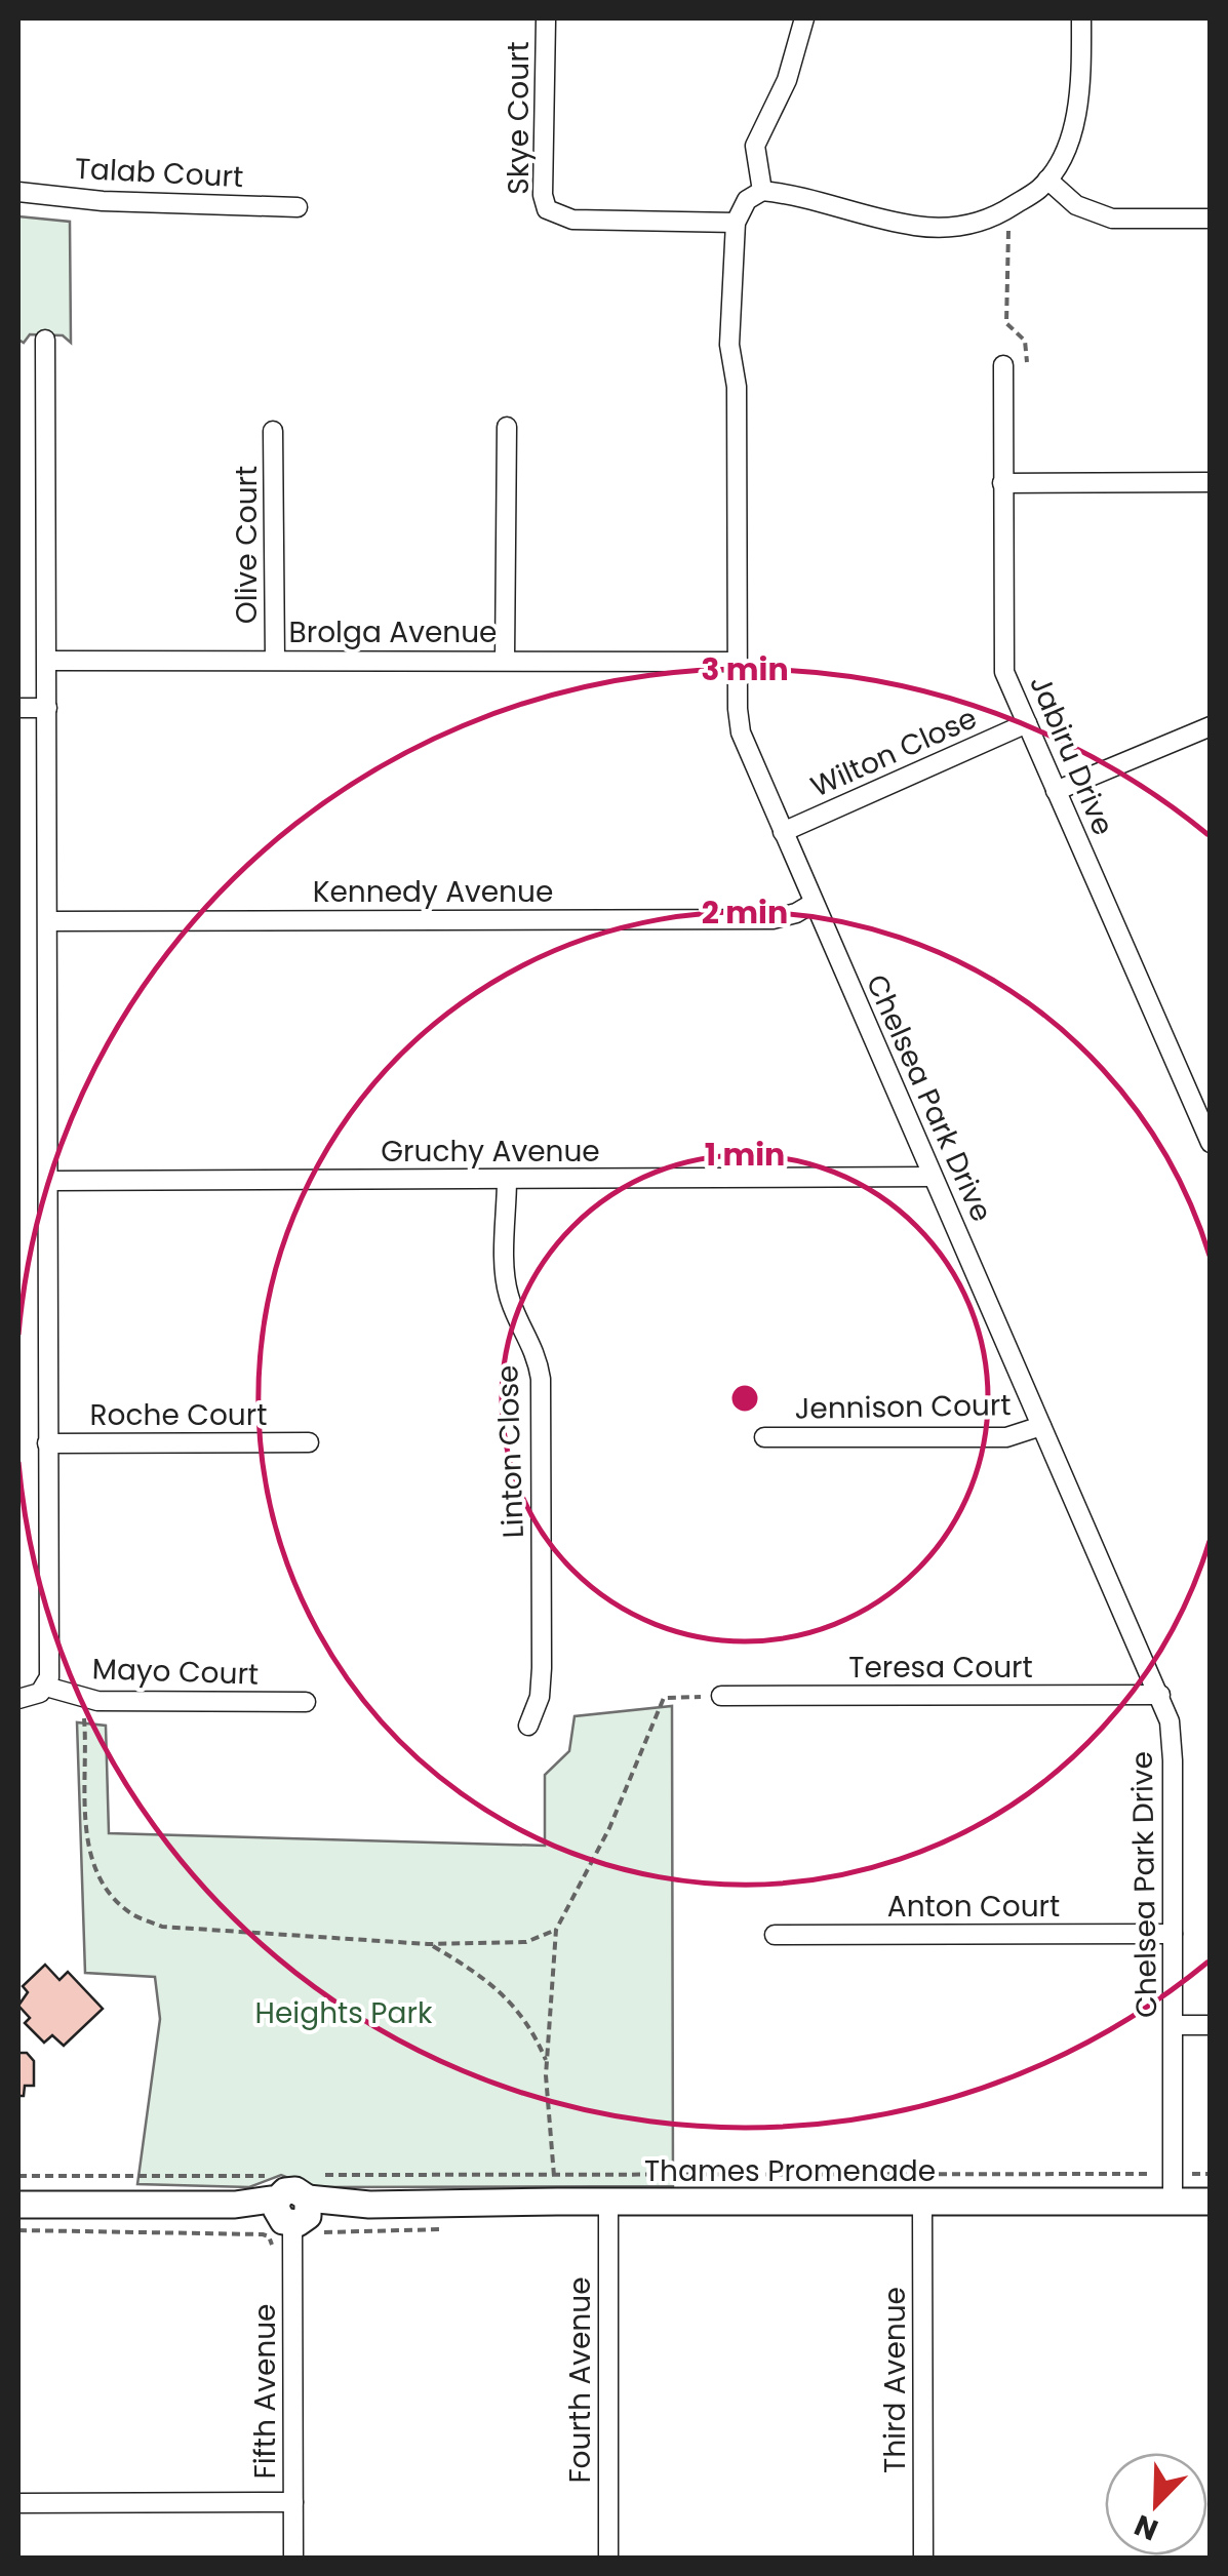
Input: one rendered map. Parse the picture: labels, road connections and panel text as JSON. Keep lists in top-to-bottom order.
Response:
{
  "streets": {
    "main road": ["Thames Promenade"],
    "street": [
      "Skye Court",
      "Talab Court",
      "Olive Court",
      "Brolga Avenue",
      "Wilton Close",
      "Jabiru Drive",
      "Kennedy Avenue",
      "Chelsea Park Drive",
      "Gruchy Avenue",
      "Jennison Court",
      "Roche Court",
      "Linton Close",
      "Teresa Court",
      "Mayo Court",
      "Anton Court",
      "Fourth Avenue",
      "Third Avenue",
      "Fifth Avenue"
    ]
  },
  "crossings": [
    ["Skye Court", "Chelsea Park Drive"],
    ["Olive Court", "Brolga Avenue"],
    ["Brolga Avenue", "Chelsea Park Drive"],
    ["Wilton Close", "Jabiru Drive"],
    ["Wilton Close", "Chelsea Park Drive"],
    ["Kennedy Avenue", "Chelsea Park Drive"],
    ["Chelsea Park Drive", "Gruchy Avenue"],
    ["Chelsea Park Drive", "Jennison Court"],
    ["Chelsea Park Drive", "Teresa Court"],
    ["Chelsea Park Drive", "Anton Court"],
    ["Chelsea Park Drive", "Thames Promenade"],
    ["Gruchy Avenue", "Linton Close"],
    ["Thames Promenade", "Fourth Avenue"],
    ["Thames Promenade", "Third Avenue"],
    ["Thames Promenade", "Fifth Avenue"]
  ],
  "parks": ["Heights Park"],
  "north": "bottom left",
  "rings": ["3 min", "2 min", "1 min"]
}
